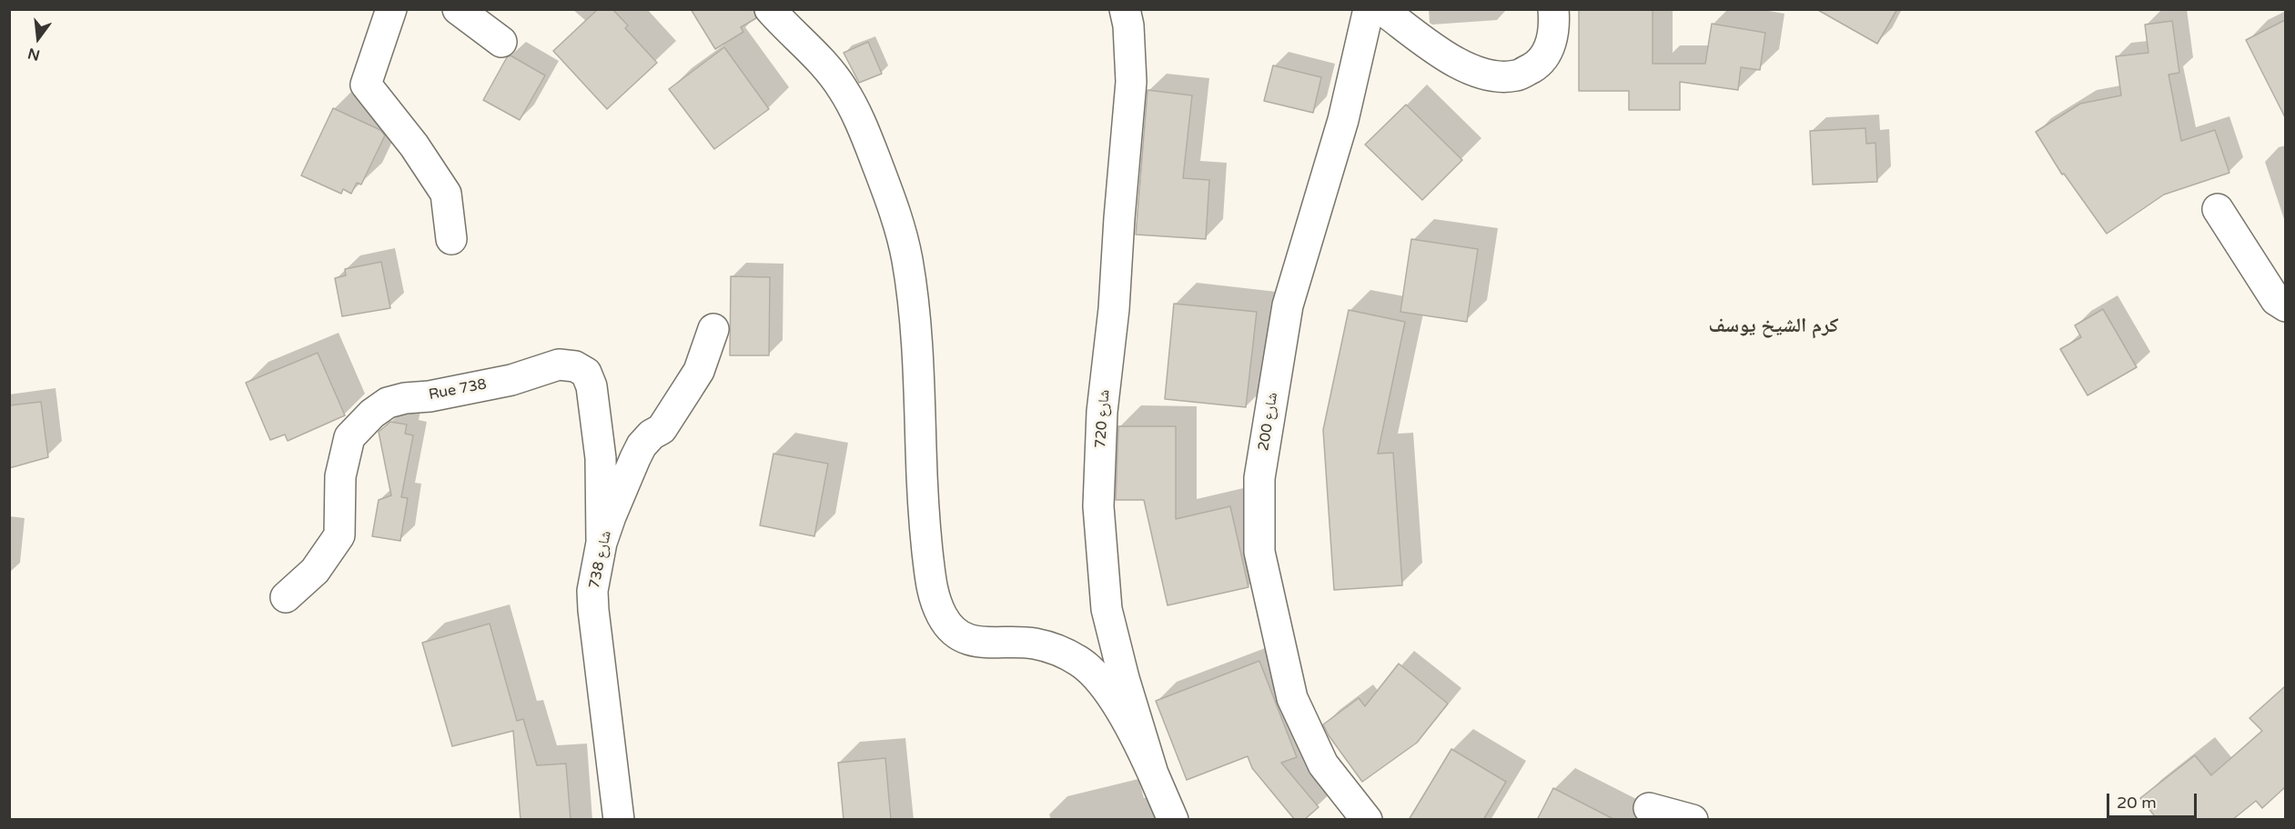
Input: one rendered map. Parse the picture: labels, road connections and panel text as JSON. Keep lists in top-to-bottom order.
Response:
{
  "streets": {
    "street": [
      "Rue 738",
      "شارع 720",
      "شارع 200",
      "شارع 738"
    ]
  },
  "crossings": [
    ["Rue 738", "شارع 738"]
  ],
  "districts": ["كرم الشيخ يوسف"],
  "scale_bar": "20 m",
  "north": "bottom"
}
